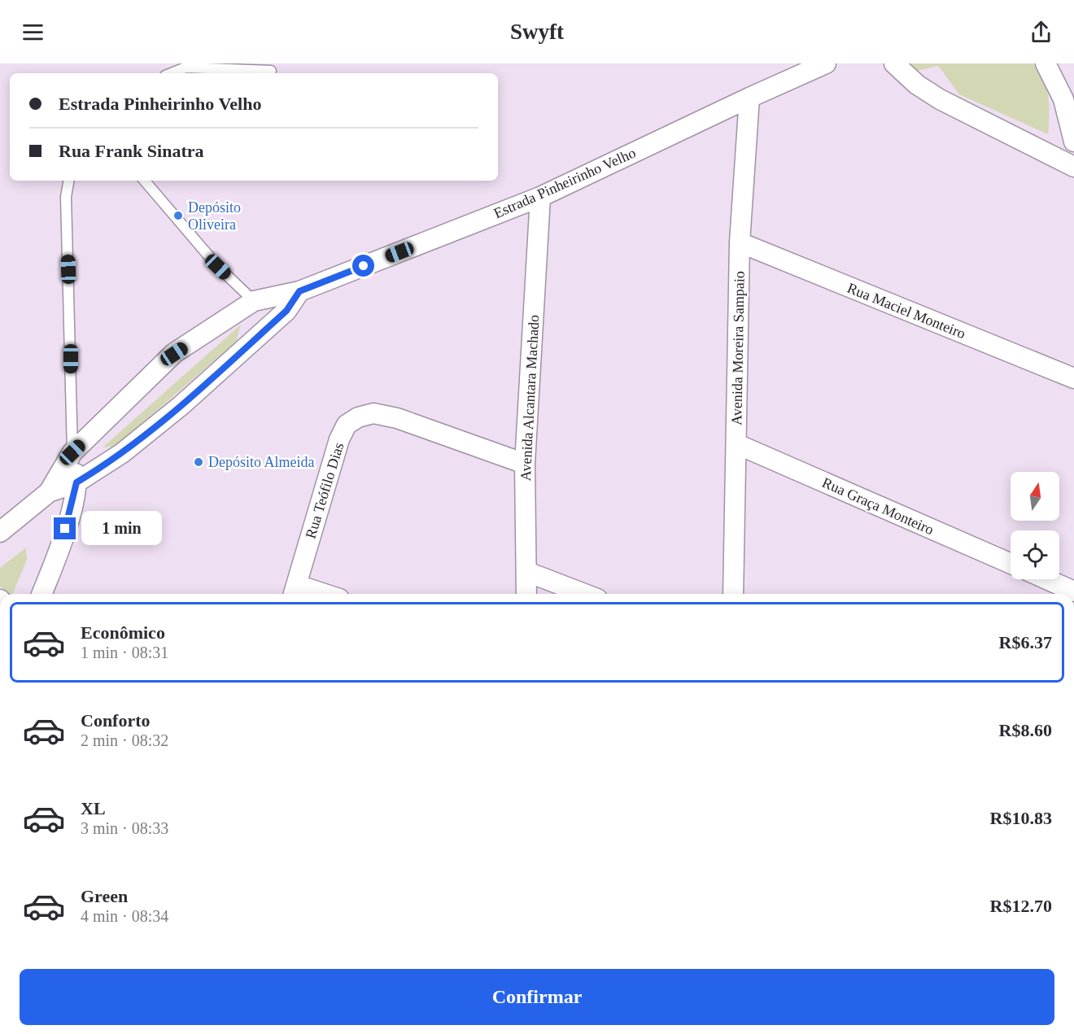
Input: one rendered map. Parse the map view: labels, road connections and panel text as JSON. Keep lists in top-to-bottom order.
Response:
{
  "streets": {
    "street": [
      "Estrada Pinheirinho Velho",
      "Rua Maciel Monteiro",
      "Avenida Moreira Sampaio",
      "Avenida Alcantara Machado",
      "Rua Teófilo Dias",
      "Rua Graça Monteiro"
    ]
  },
  "crossings": [
    ["Estrada Pinheirinho Velho", "Avenida Moreira Sampaio"],
    ["Estrada Pinheirinho Velho", "Avenida Alcantara Machado"],
    ["Rua Maciel Monteiro", "Avenida Moreira Sampaio"],
    ["Avenida Moreira Sampaio", "Rua Graça Monteiro"],
    ["Avenida Alcantara Machado", "Rua Teófilo Dias"]
  ],
  "places": ["Depósito Oliveira", "Depósito Almeida"],
  "north": "top",
  "page": {
    "header": "Swyft",
    "banner": ["Estrada Pinheirinho Velho", "Rua Frank Sinatra"],
    "bubble": "1 min",
    "list": [
      {
        "name": "Econômico",
        "note": "1 min · 08:31",
        "value": "R$6.37"
      },
      {
        "name": "Conforto",
        "note": "2 min · 08:32",
        "value": "R$8.60"
      },
      {
        "name": "XL",
        "note": "3 min · 08:33",
        "value": "R$10.83"
      },
      {
        "name": "Green",
        "note": "4 min · 08:34",
        "value": "R$12.70"
      }
    ],
    "buttons": "Confirmar"
  }
}
